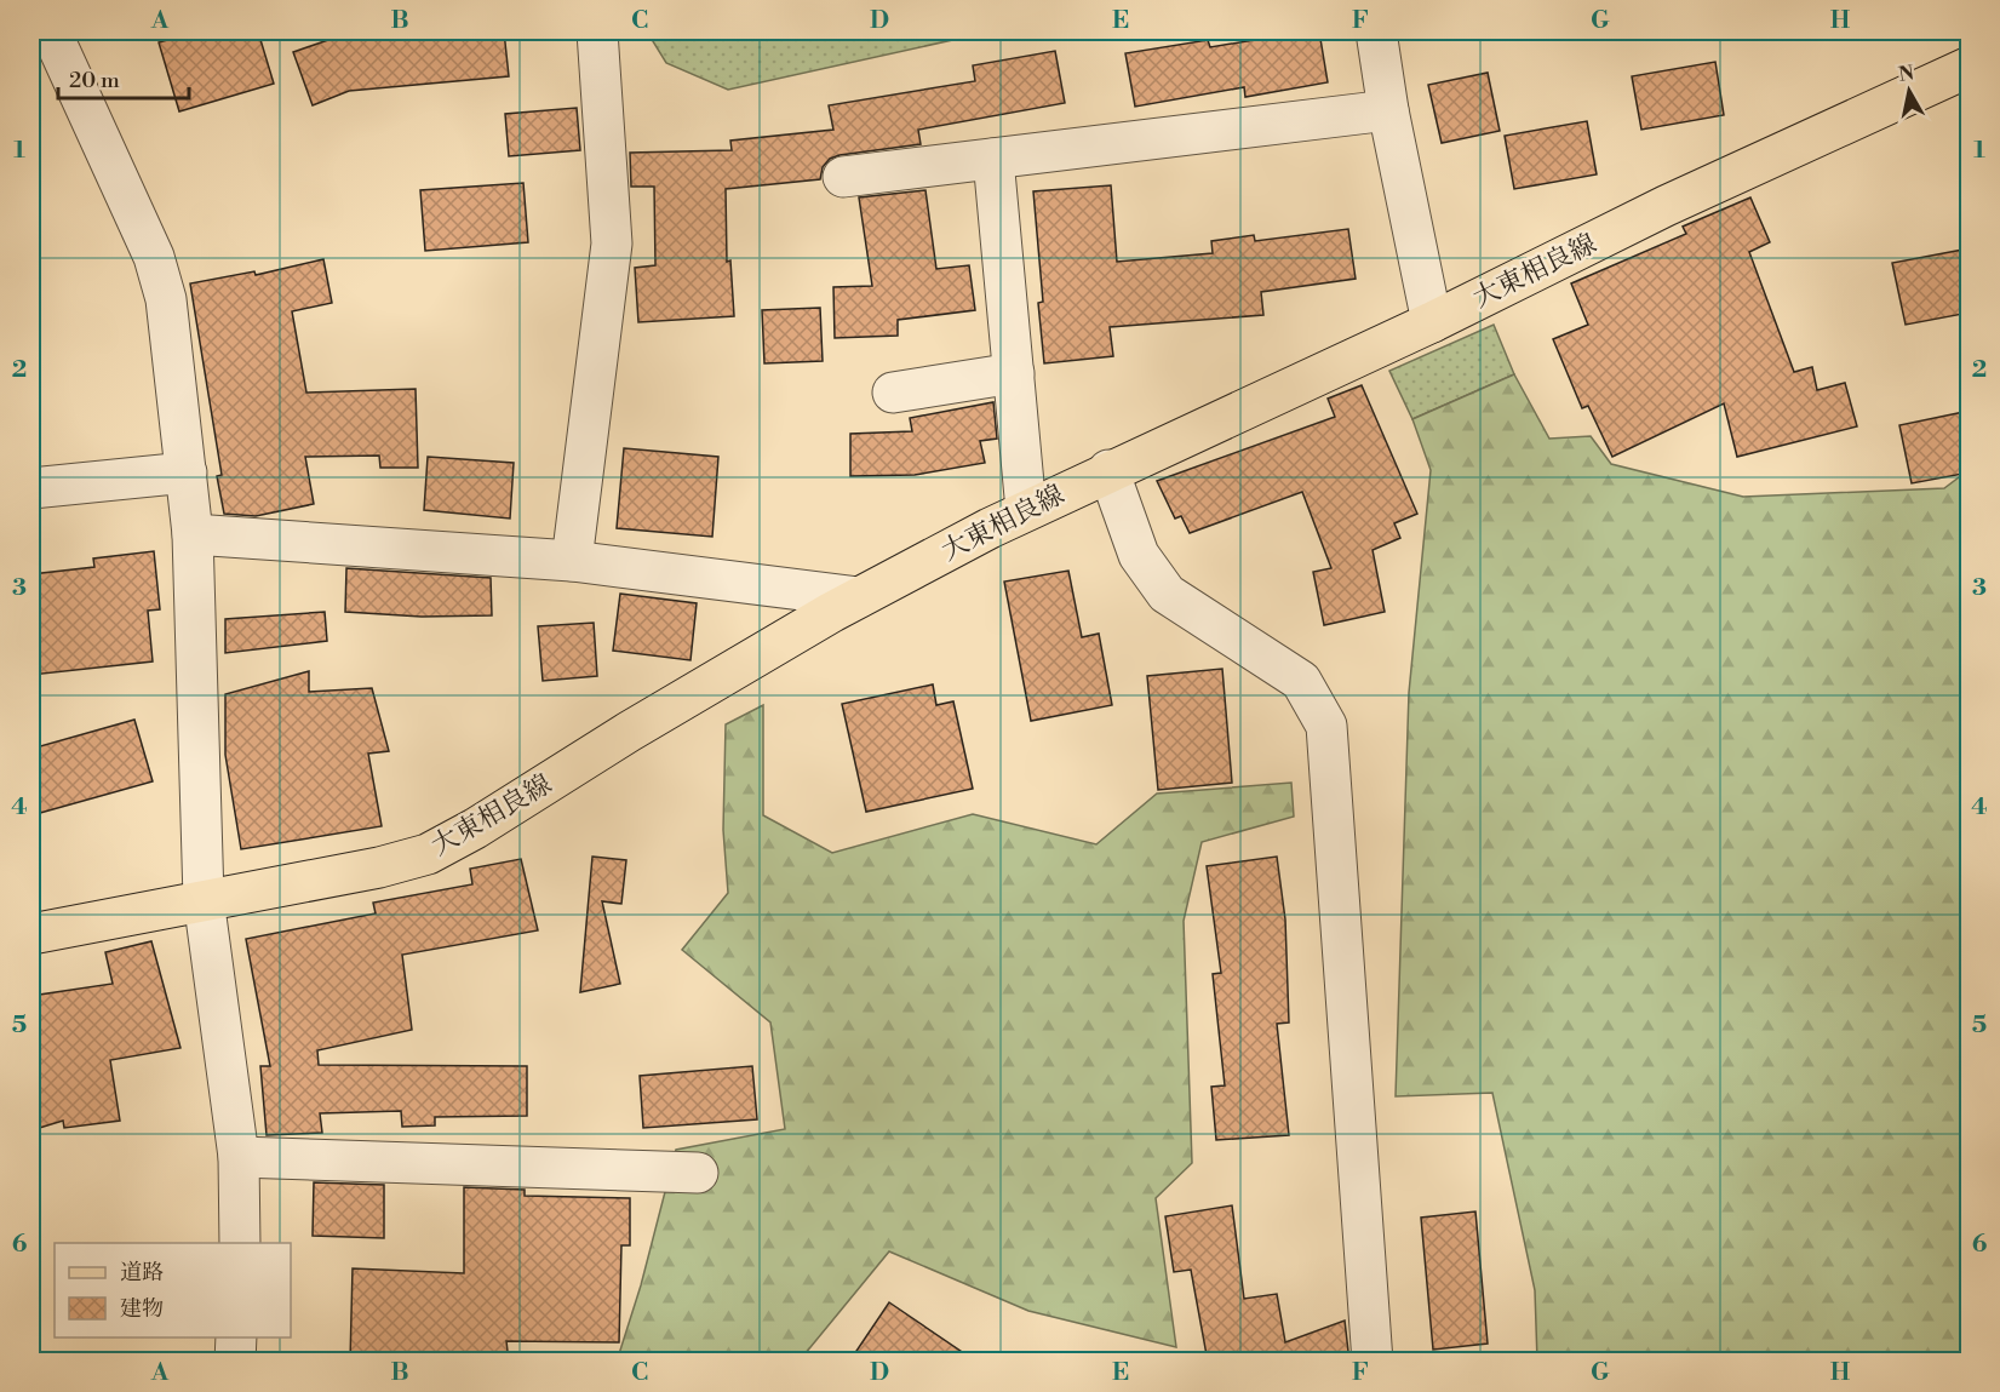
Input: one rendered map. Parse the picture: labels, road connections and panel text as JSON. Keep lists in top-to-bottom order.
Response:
{
  "streets": {
    "main road": ["大東相良線"]
  },
  "legend": ["道路", "建物"],
  "scale_bar": "20 m",
  "north": "top",
  "grid": {
    "columns": [
      "A",
      "B",
      "C",
      "D",
      "E",
      "F",
      "G",
      "H"
    ],
    "rows": [
      "1",
      "2",
      "3",
      "4",
      "5",
      "6"
    ]
  }
}
